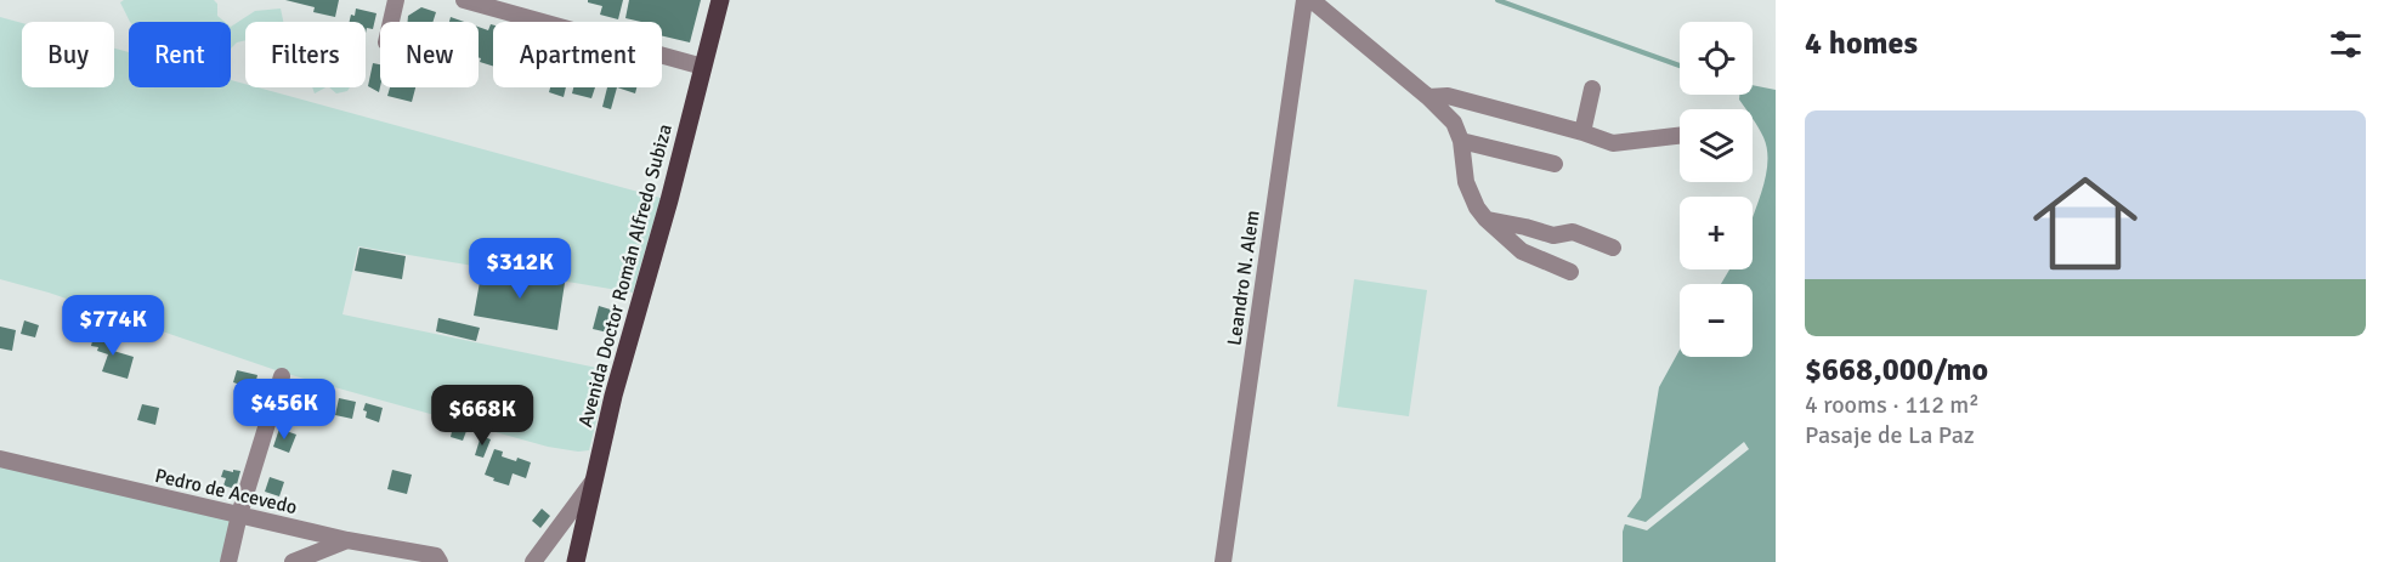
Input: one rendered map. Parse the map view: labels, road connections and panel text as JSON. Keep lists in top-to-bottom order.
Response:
{
  "streets": {
    "main road": ["Avenida Doctor Román Alfredo Subiza"],
    "street": ["Leandro N. Alem", "Pedro de Acevedo"]
  },
  "page": {
    "heading": "4 homes",
    "map_buttons": ["+", "−"],
    "chip": [
      "Buy",
      "Rent",
      "Filters",
      "New",
      "Apartment"
    ],
    "list": [
      {
        "name": "$668,000/mo",
        "note": "4 rooms · 112 m² · Pasaje de La Paz"
      }
    ],
    "price": [
      "$312K",
      "$774K",
      "$456K",
      "$668K"
    ]
  }
}
